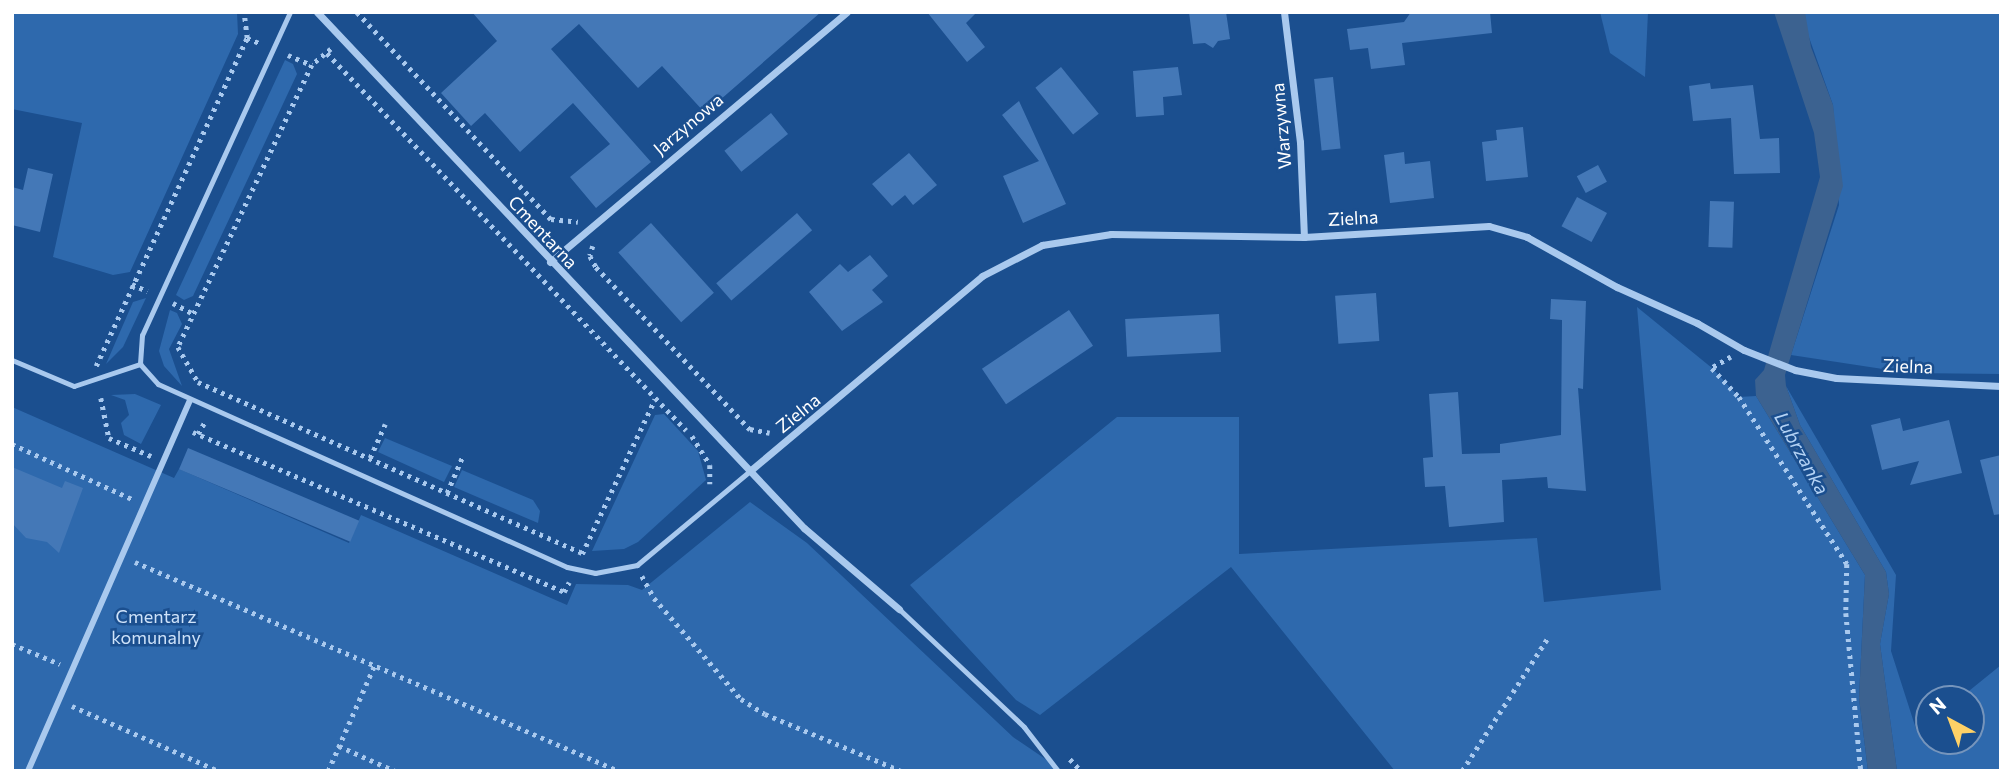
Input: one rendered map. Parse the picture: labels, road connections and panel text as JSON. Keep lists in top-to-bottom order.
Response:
{
  "streets": {
    "street": [
      "Jarzynowa",
      "Warzywna",
      "Zielna",
      "Cmentarna"
    ]
  },
  "crossings": [
    ["Jarzynowa", "Cmentarna"],
    ["Warzywna", "Zielna"],
    ["Zielna", "Cmentarna"]
  ],
  "water": ["Lubrzanka"],
  "parks": ["Cmentarz komunalny"],
  "north": "top left"
}
